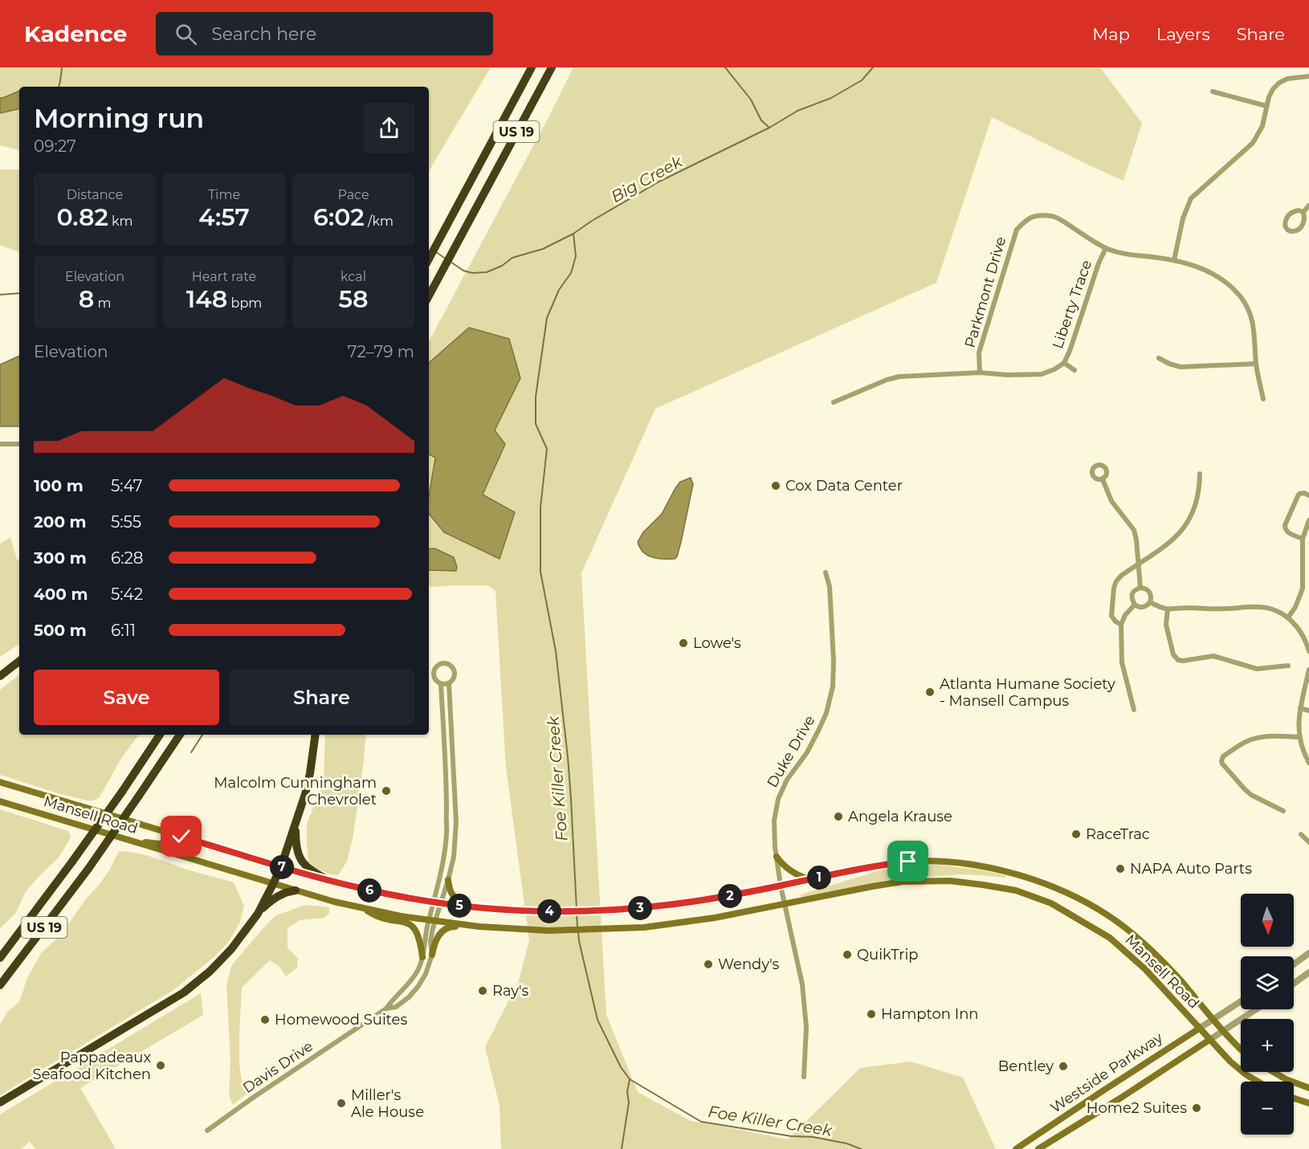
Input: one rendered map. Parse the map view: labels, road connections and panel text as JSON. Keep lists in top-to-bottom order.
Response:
{
  "streets": {
    "highway": ["US 19"],
    "main road": ["Mansell Road", "Westside Parkway"],
    "street": [
      "Parkmont Drive",
      "Liberty Trace",
      "Duke Drive",
      "Davis Drive"
    ]
  },
  "crossings": [
    ["Parkmont Drive", "Liberty Trace"],
    ["Duke Drive", "Mansell Road"],
    ["Mansell Road", "Davis Drive"],
    ["Mansell Road", "Westside Parkway"]
  ],
  "water": ["Big Creek", "Foe Killer Creek"],
  "places": [
    "Cox Data Center",
    "Lowe's",
    "Atlanta Humane Society - Mansell Campus",
    "Malcolm Cunningham Chevrolet",
    "Angela Krause",
    "RaceTrac",
    "NAPA Auto Parts",
    "QuikTrip",
    "Wendy's",
    "Ray's",
    "Hampton Inn",
    "Homewood Suites",
    "Pappadeaux Seafood Kitchen",
    "Bentley",
    "Miller's Ale House",
    "Home2 Suites"
  ],
  "north": "bottom",
  "page": {
    "header": "Kadence",
    "search": "Search here",
    "nav": ["Map", "Layers", "Share"],
    "heading": ["Morning run", "09:27"],
    "stats": [
      ["Distance", "0.82 km"],
      ["Time", "4:57"],
      ["Pace", "6:02 /km"],
      ["Elevation", "8 m"],
      ["Heart rate", "148 bpm"],
      ["kcal", "58"]
    ],
    "chart": ["Elevation", "72–79 m"],
    "list": [
      {
        "name": "100 m",
        "note": "5:47"
      },
      {
        "name": "200 m",
        "note": "5:55"
      },
      {
        "name": "300 m",
        "note": "6:28"
      },
      {
        "name": "400 m",
        "note": "5:42"
      },
      {
        "name": "500 m",
        "note": "6:11"
      }
    ],
    "buttons": ["Save", "Share"],
    "pins": [
      "7",
      "1",
      "6",
      "2",
      "5",
      "3",
      "4"
    ],
    "map_buttons": ["+", "−"]
  }
}
